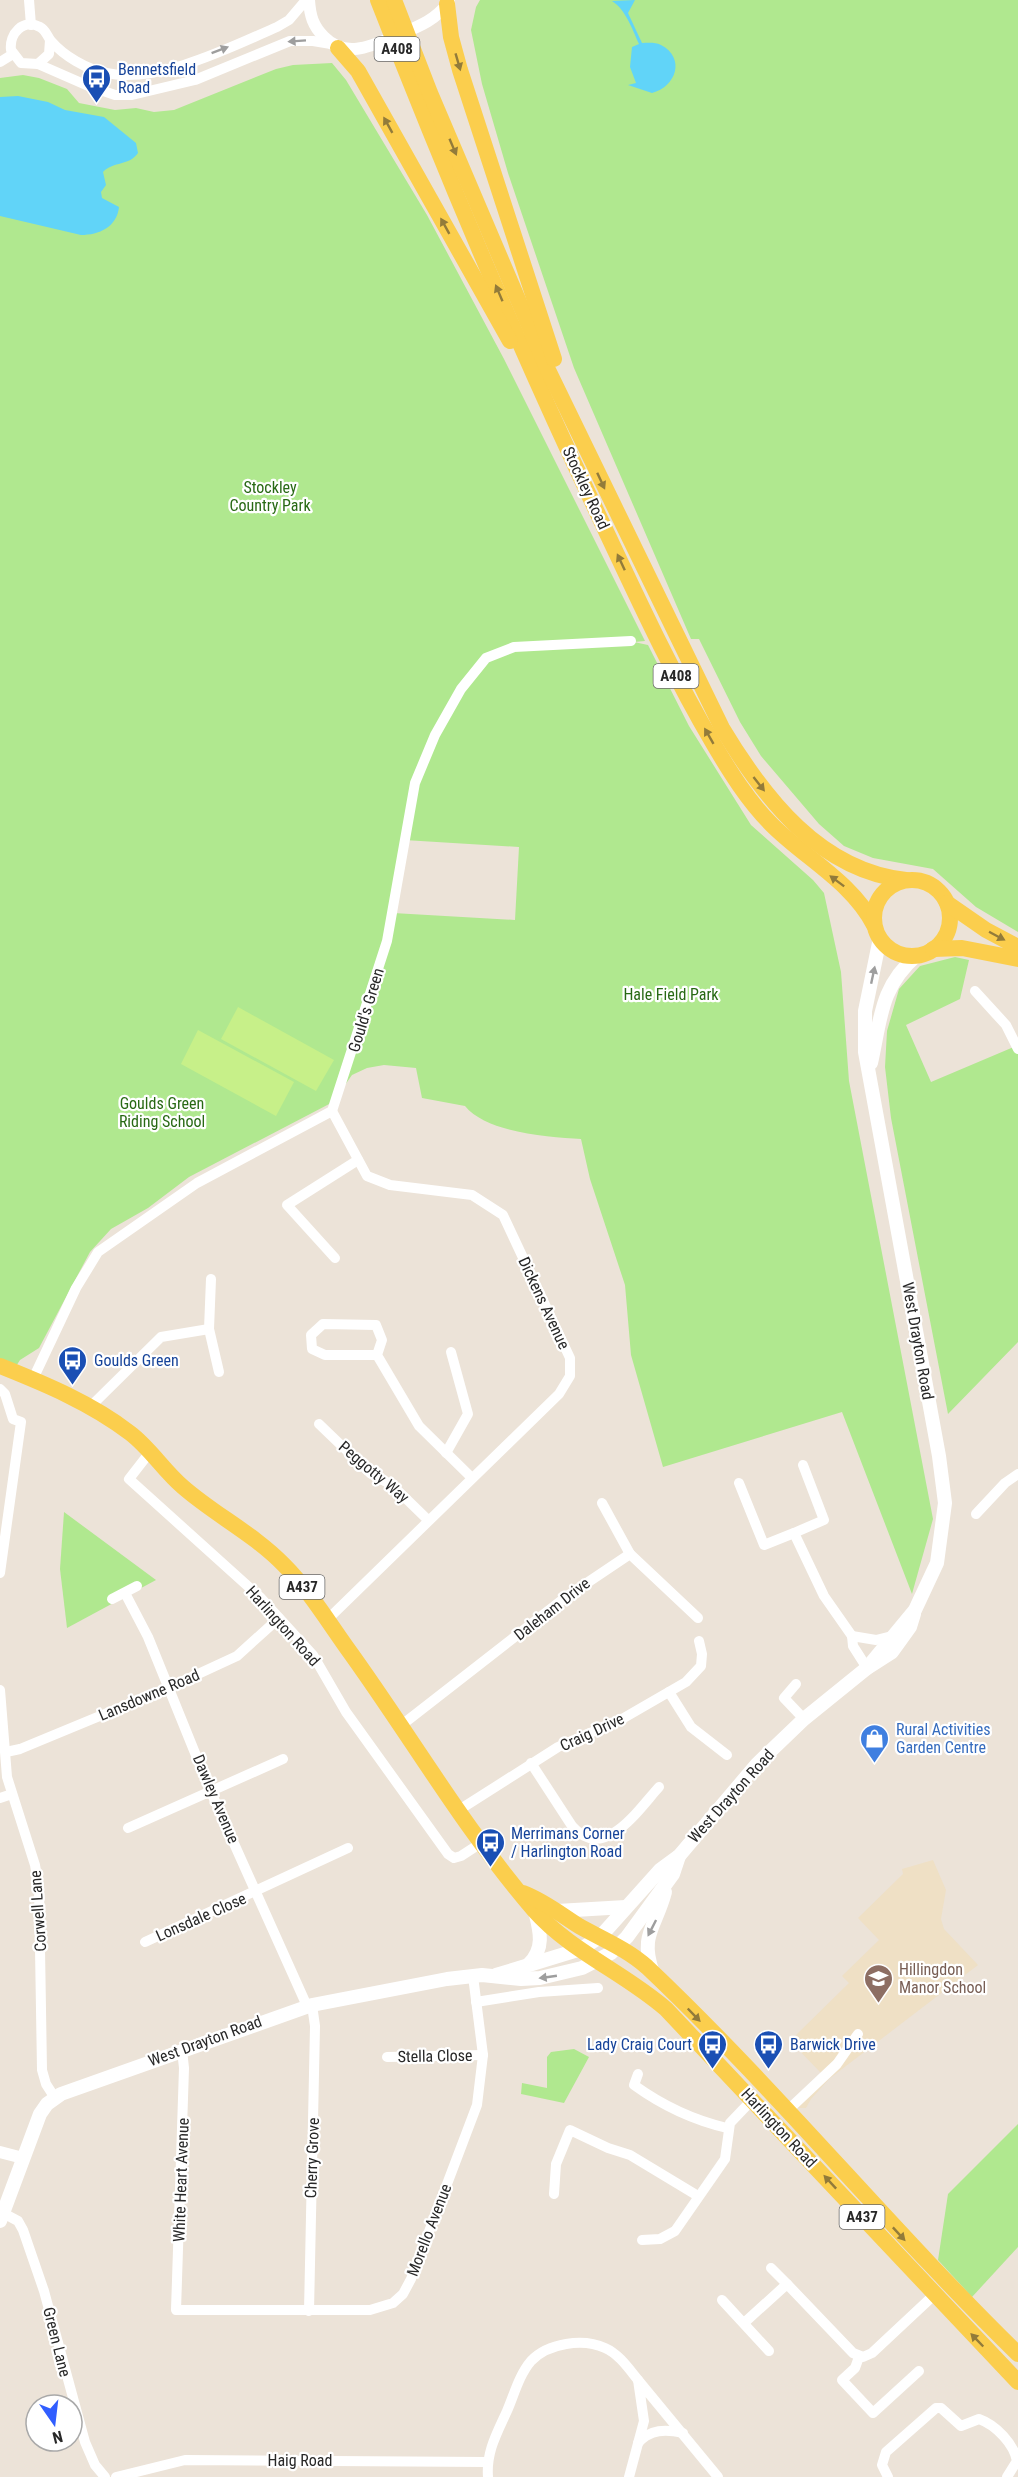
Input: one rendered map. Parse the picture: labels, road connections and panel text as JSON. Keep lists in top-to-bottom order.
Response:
{
  "streets": {
    "main road": [
      "A408",
      "Stockley Road",
      "West Drayton Road",
      "A437",
      "Harlington Road"
    ],
    "street": [
      "Gould's Green",
      "Dickens Avenue",
      "Peggotty Way",
      "Daleham Drive",
      "Lansdowne Road",
      "Craig Drive",
      "Dawley Avenue",
      "Corwell Lane",
      "Lonsdale Close",
      "Stella Close",
      "Cherry Grove",
      "White Heart Avenue",
      "Morello Avenue",
      "Green Lane",
      "Haig Road"
    ]
  },
  "crossings": [
    ["Stockley Road", "West Drayton Road"],
    ["Gould's Green", "Dickens Avenue"],
    ["Dickens Avenue", "Peggotty Way"],
    ["Dickens Avenue", "Harlington Road"],
    ["West Drayton Road", "Harlington Road"],
    ["West Drayton Road", "Dawley Avenue"],
    ["West Drayton Road", "Corwell Lane"],
    ["West Drayton Road", "Cherry Grove"],
    ["West Drayton Road", "White Heart Avenue"],
    ["West Drayton Road", "Morello Avenue"],
    ["Daleham Drive", "Harlington Road"],
    ["Harlington Road", "Lansdowne Road"],
    ["Harlington Road", "Craig Drive"],
    ["Lansdowne Road", "Dawley Avenue"],
    ["Lansdowne Road", "Corwell Lane"],
    ["Dawley Avenue", "Lonsdale Close"],
    ["Dawley Avenue", "Cherry Grove"],
    ["Stella Close", "Morello Avenue"],
    ["Cherry Grove", "Morello Avenue"],
    ["White Heart Avenue", "Morello Avenue"]
  ],
  "parks": ["Stockley Country Park", "Hale Field Park", "Goulds Green Riding School"],
  "places": {
    "bus stop": [
      "Bennetsfield Road",
      "Goulds Green",
      "Merrimans Corner / Harlington Road",
      "Lady Craig Court",
      "Barwick Drive"
    ],
    "shop": ["Rural Activities Garden Centre"],
    "school or university": ["Hillingdon Manor School"]
  },
  "north": "bottom"
}
